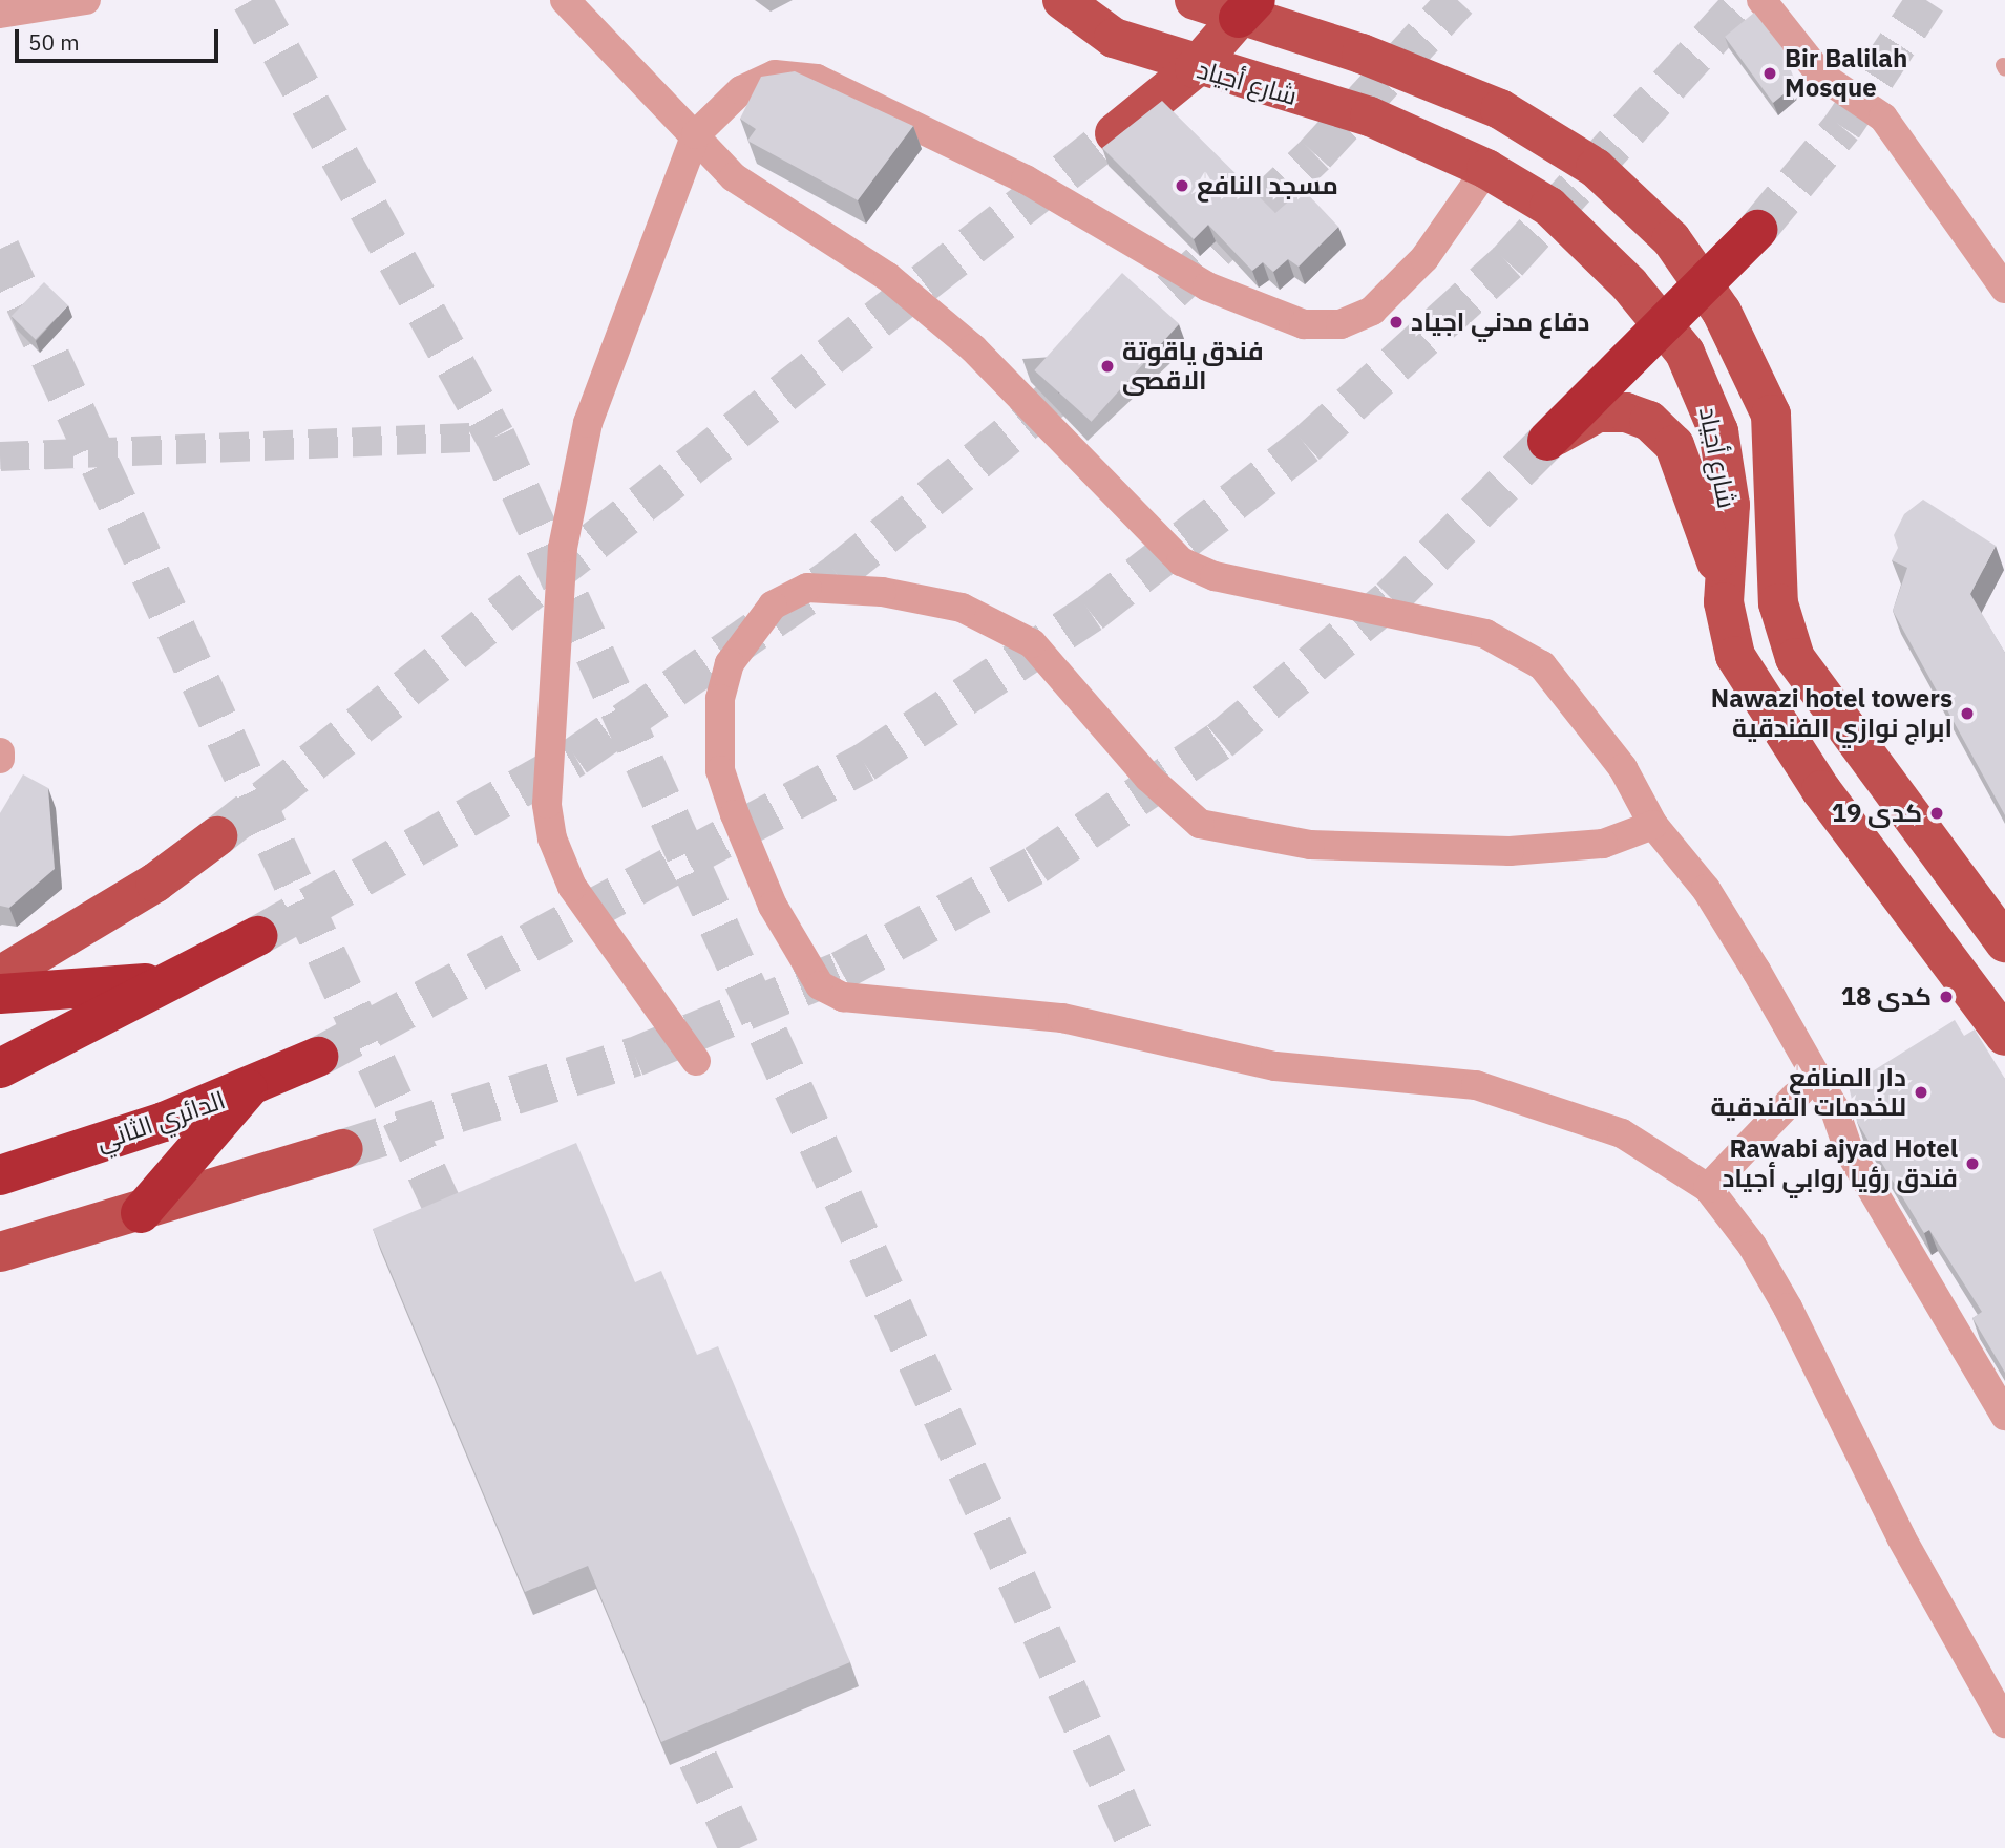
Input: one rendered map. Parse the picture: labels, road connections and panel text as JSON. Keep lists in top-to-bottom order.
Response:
{
  "streets": {
    "highway": ["الدائري الثاني"],
    "main road": ["شارع أجياد"]
  },
  "places": [
    "Bir Balilah Mosque",
    "مسجد النافع",
    "دفاع مدني اجياد",
    "فندق ياقوتة الاقصى",
    "Nawazi hotel towers ابراج نوازي الفندقية",
    "كدى 19",
    "كدى 18",
    "دار المنافع للخدمات الفندقية",
    "Rawabi ajyad Hotel فندق رؤيا روابي أجياد"
  ],
  "scale_bar": "50 m"
}
